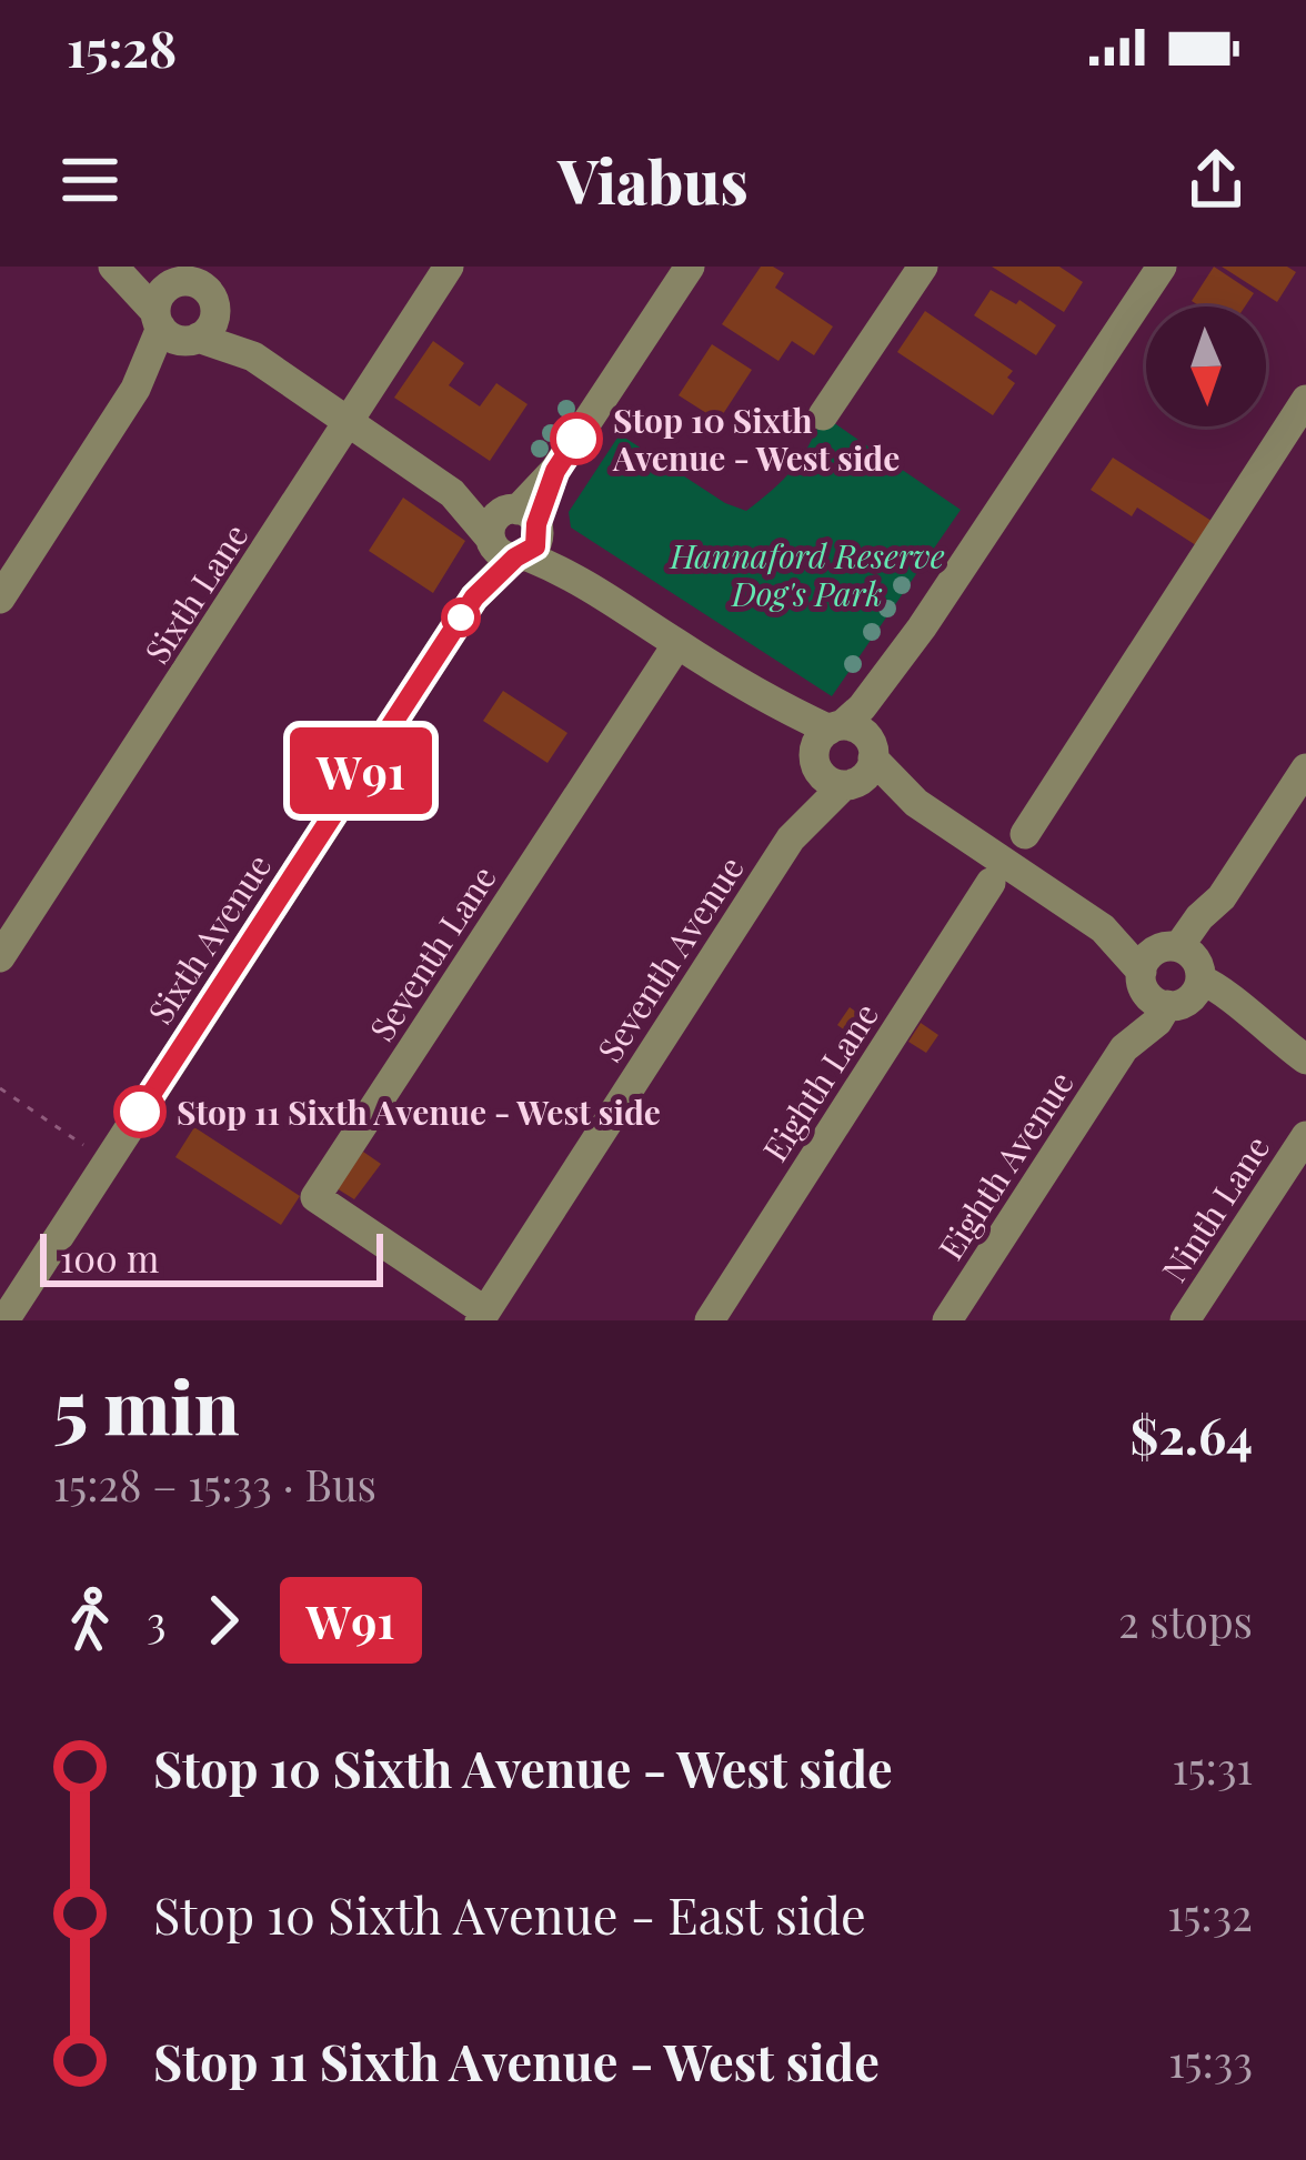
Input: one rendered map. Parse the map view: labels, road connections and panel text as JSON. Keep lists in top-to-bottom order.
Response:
{
  "streets": {
    "street": [
      "Sixth Lane",
      "Sixth Avenue",
      "Seventh Lane",
      "Seventh Avenue",
      "Eighth Lane",
      "Eighth Avenue",
      "Ninth Lane"
    ]
  },
  "crossings": [
    ["Seventh Lane", "Seventh Avenue"]
  ],
  "parks": ["Hannaford Reserve Dog's Park"],
  "places": ["Stop 10 Sixth Avenue - West side", "Stop 11 Sixth Avenue - West side"],
  "lines": ["bus line W91"],
  "scale_bar": "100 m",
  "north": "bottom",
  "page": {
    "status": "15:28",
    "header": "Viabus",
    "on_map": "W91",
    "scale": "100 m",
    "heading": ["5 min", "15:28 – 15:33 · Bus", "$2.64"],
    "legs": ["3", "W91", "2 stops"],
    "list": [
      {
        "name": "Stop 10 Sixth Avenue - West side",
        "value": "15:31"
      },
      {
        "name": "Stop 10 Sixth Avenue - East side",
        "value": "15:32"
      },
      {
        "name": "Stop 11 Sixth Avenue - West side",
        "value": "15:33"
      }
    ]
  }
}
